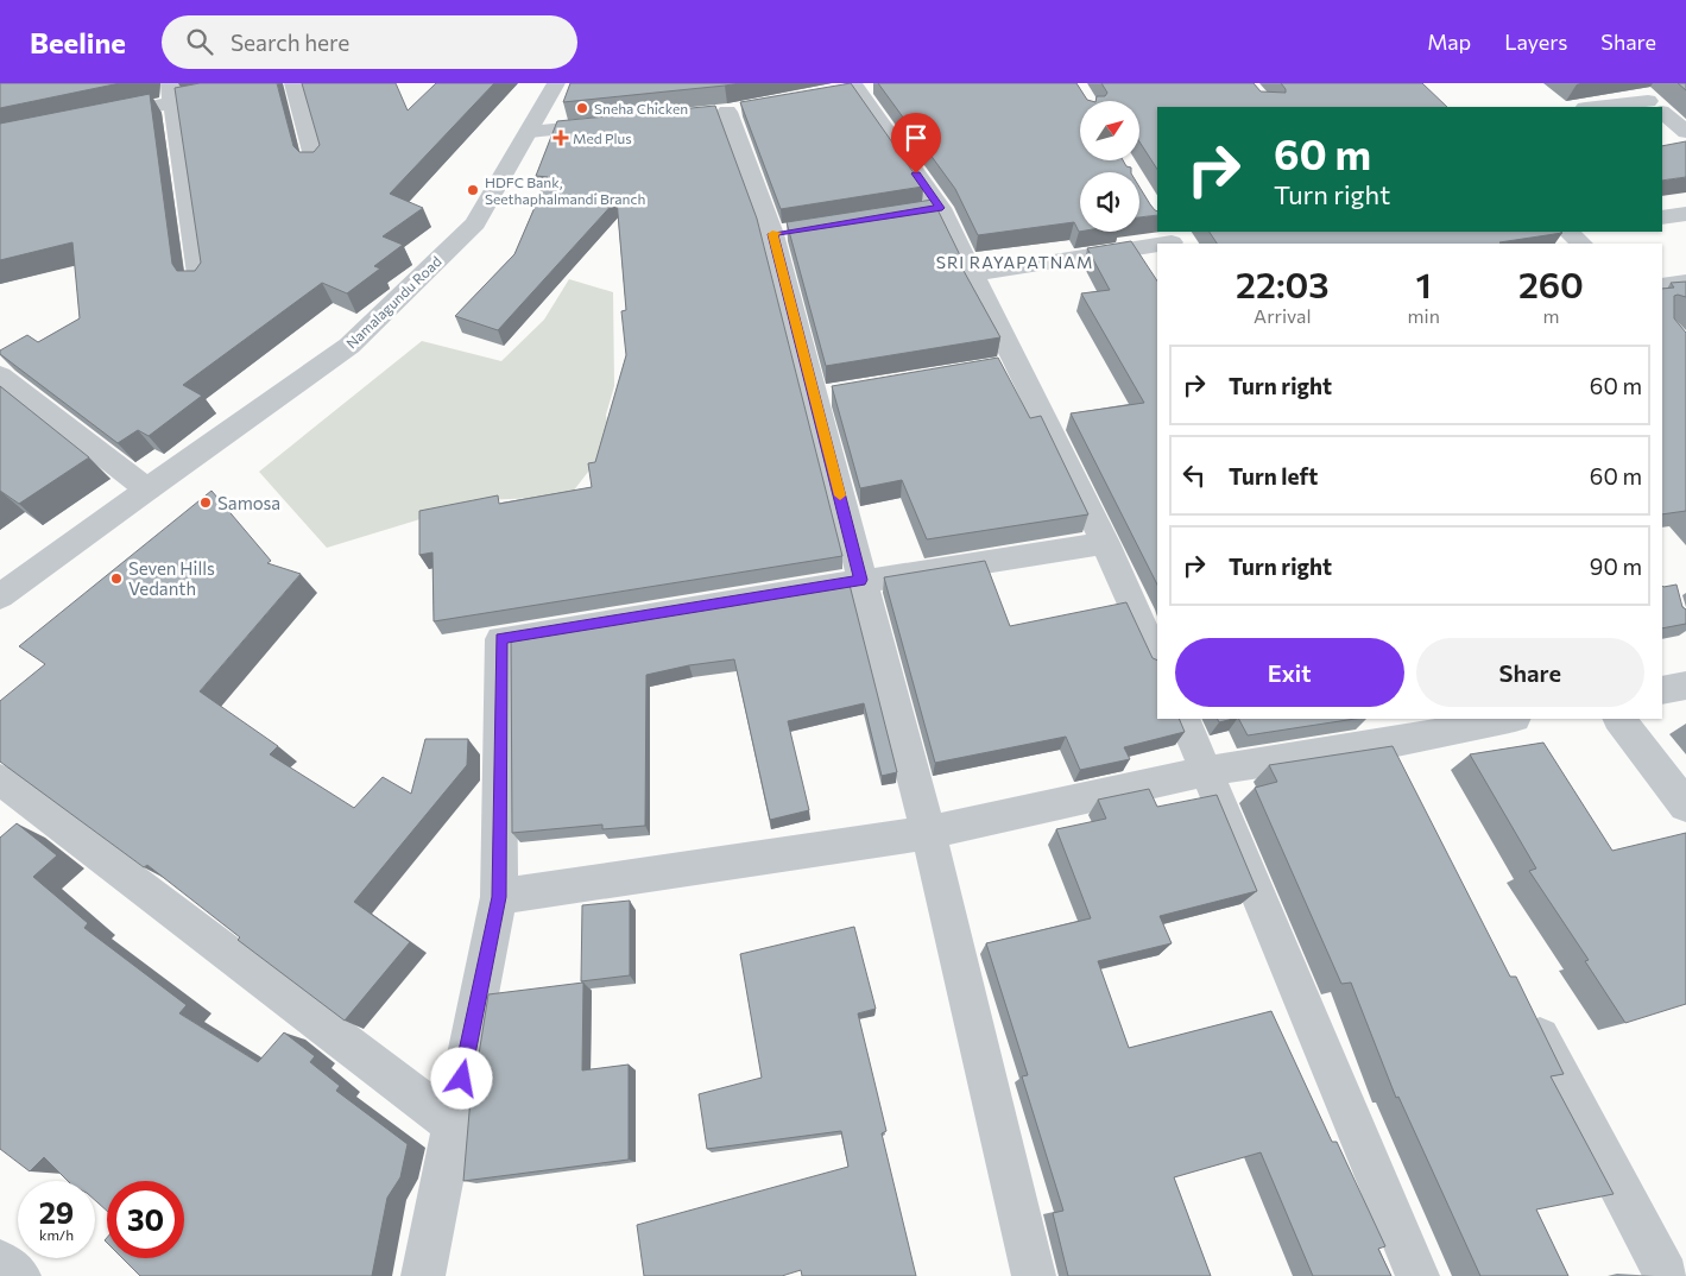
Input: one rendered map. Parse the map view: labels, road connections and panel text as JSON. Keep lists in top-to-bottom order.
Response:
{
  "streets": {
    "street": ["Namalagundu Road"]
  },
  "districts": ["SRI RAYAPATNAM"],
  "places": {
    "other": [
      "Sneha Chicken",
      "HDFC Bank, Seethaphalmandi Branch",
      "Samosa",
      "Seven Hills Vedanth"
    ],
    "health": ["Med Plus"]
  },
  "north": "top right",
  "page": {
    "header": "Beeline",
    "search": "Search here",
    "nav": ["Map", "Layers", "Share"],
    "turn": ["60 m", "Turn right"],
    "eta": [
      "22:03",
      "Arrival",
      "1",
      "min",
      "260",
      "m"
    ],
    "list": [
      {
        "name": "Turn right",
        "value": "60 m"
      },
      {
        "name": "Turn left",
        "value": "60 m"
      },
      {
        "name": "Turn right",
        "value": "90 m"
      }
    ],
    "buttons": ["Exit", "Share"],
    "speed": "29 km/h",
    "limit": "30"
  }
}
